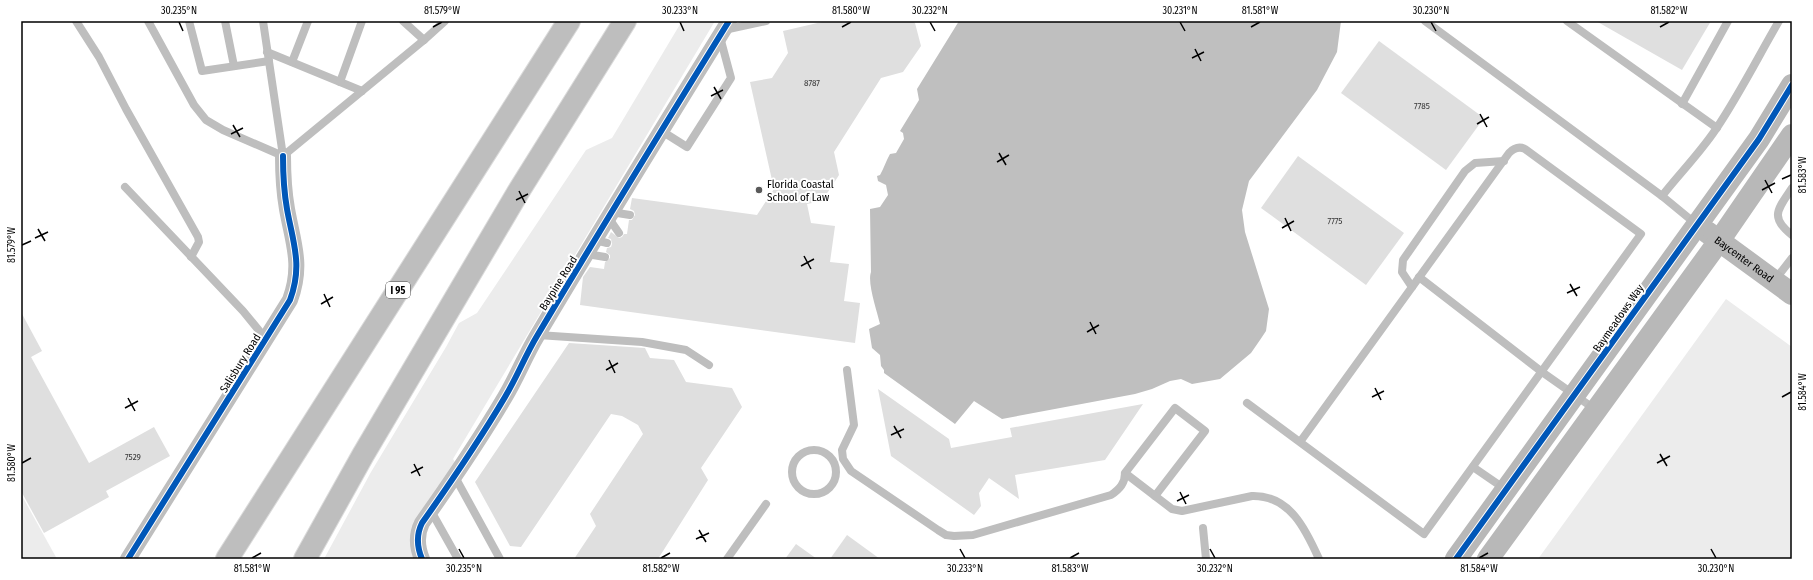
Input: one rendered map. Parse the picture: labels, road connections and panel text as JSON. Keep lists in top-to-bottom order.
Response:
{
  "streets": {
    "highway": ["I 95"],
    "street": [
      "Baycenter Road",
      "Baypine Road",
      "Baymeadows Way",
      "Salisbury Road"
    ]
  },
  "crossings": [
    ["Baycenter Road", "Baymeadows Way"]
  ],
  "places": ["Florida Coastal School of Law"],
  "house_numbers": [
    "8787",
    "7785",
    "7775",
    "7529"
  ],
  "coordinates": [
    "30.235°N",
    "81.579°W",
    "30.233°N",
    "81.580°W",
    "30.232°N",
    "30.231°N",
    "81.581°W",
    "30.230°N",
    "81.582°W",
    "81.583°W",
    "81.584°W"
  ]
}
